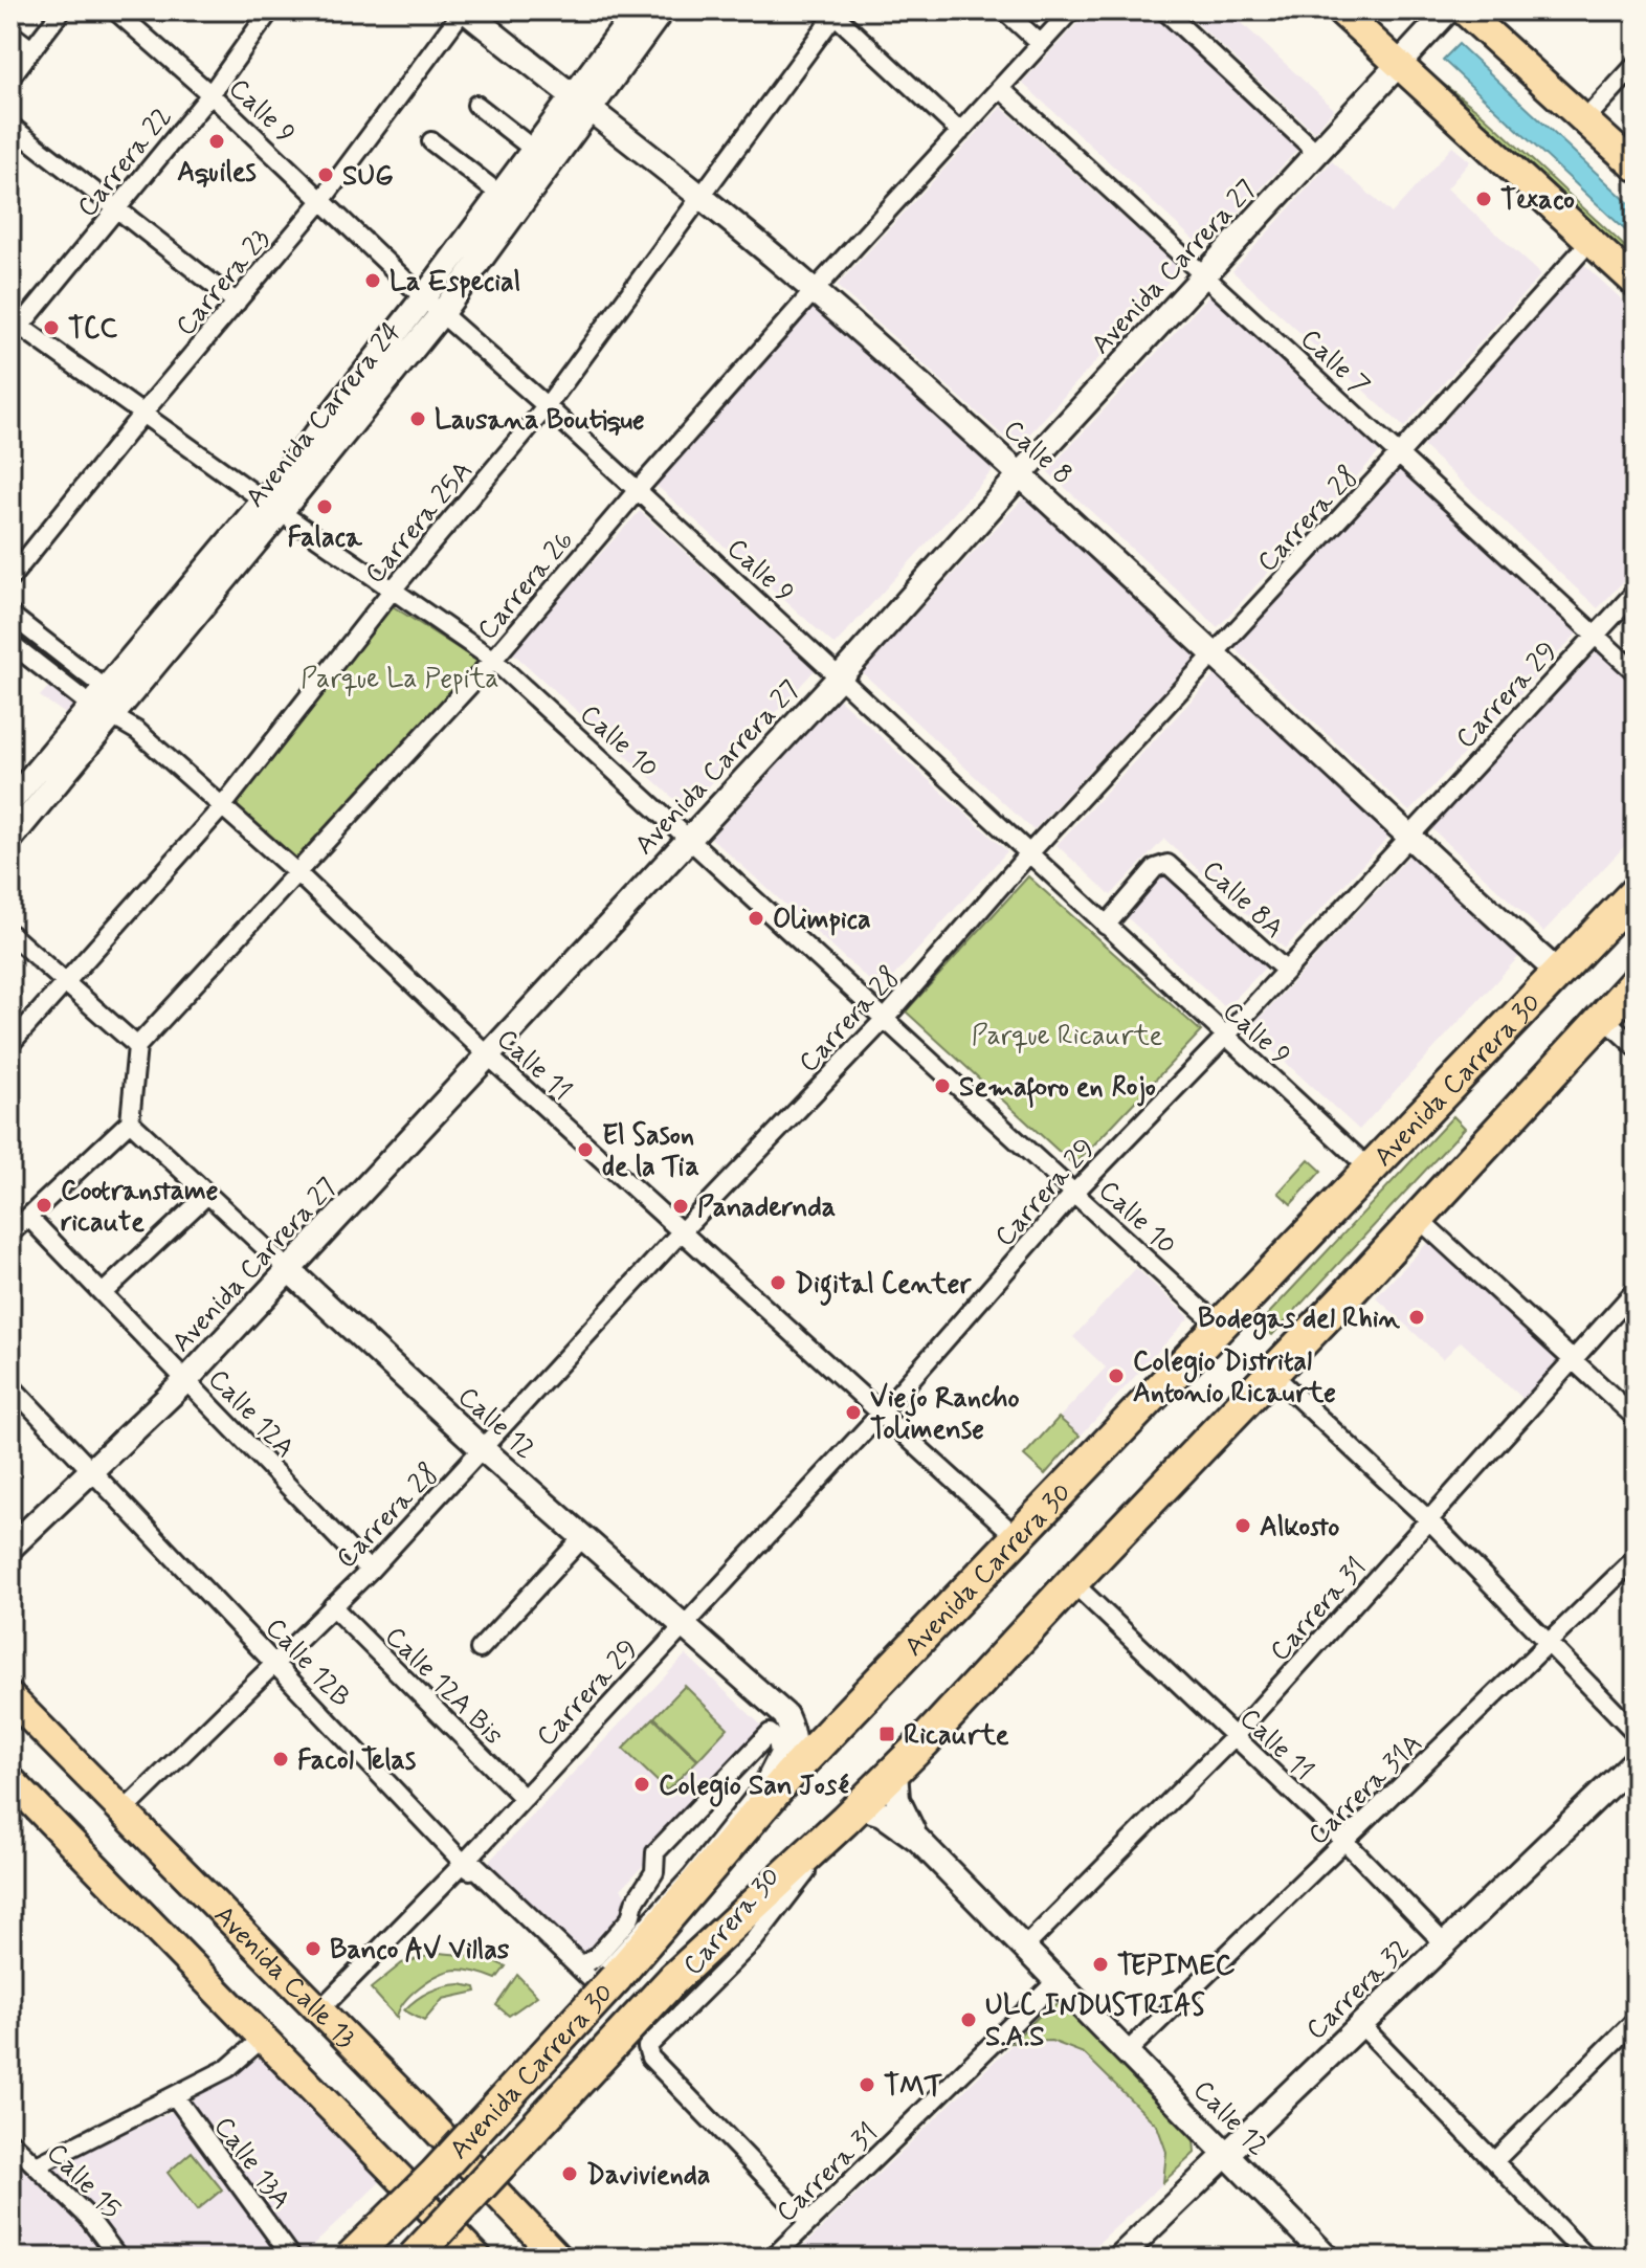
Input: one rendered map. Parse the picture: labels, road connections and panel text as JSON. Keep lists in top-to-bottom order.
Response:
{
  "streets": {
    "highway": ["Avenida Carrera 30"],
    "main road": [
      "Avenida Carrera 27",
      "Avenida Carrera 24",
      "Calle 8",
      "Calle 12",
      "Avenida Calle 13",
      "Carrera 32"
    ],
    "street": [
      "Calle 9",
      "Carrera 22",
      "Carrera 23",
      "Calle 7",
      "Carrera 28",
      "Carrera 25A",
      "Carrera 26",
      "Carrera 29",
      "Calle 10",
      "Calle 8A",
      "Calle 11",
      "Calle 12A",
      "Carrera 31",
      "Calle 12B",
      "Calle 12A Bis",
      "Carrera 31A",
      "Carrera 30",
      "Calle 13A",
      "Calle 15"
    ]
  },
  "crossings": [
    ["Calle 9", "Carrera 22"],
    ["Calle 9", "Avenida Carrera 27"],
    ["Calle 9", "Carrera 23"],
    ["Calle 9", "Avenida Carrera 24"],
    ["Calle 9", "Carrera 28"],
    ["Calle 9", "Carrera 25A"],
    ["Calle 9", "Carrera 26"],
    ["Calle 9", "Carrera 29"],
    ["Calle 9", "Calle 8A"],
    ["Calle 9", "Avenida Carrera 30"],
    ["Carrera 22", "Calle 10"],
    ["Avenida Carrera 27", "Calle 7"],
    ["Avenida Carrera 27", "Calle 8"],
    ["Avenida Carrera 27", "Calle 10"],
    ["Avenida Carrera 27", "Calle 11"],
    ["Avenida Carrera 27", "Calle 12A"],
    ["Avenida Carrera 27", "Calle 12"],
    ["Avenida Carrera 27", "Calle 12B"],
    ["Carrera 23", "Calle 8"],
    ["Carrera 23", "Calle 10"],
    ["Calle 7", "Carrera 28"],
    ["Calle 7", "Carrera 26"],
    ["Calle 7", "Carrera 29"],
    ["Avenida Carrera 24", "Calle 8"],
    ["Avenida Carrera 24", "Calle 10"],
    ["Avenida Carrera 24", "Calle 11"],
    ["Calle 8", "Carrera 28"],
    ["Calle 8", "Carrera 25A"],
    ["Calle 8", "Carrera 26"],
    ["Calle 8", "Carrera 29"],
    ["Carrera 28", "Calle 10"],
    ["Carrera 28", "Calle 11"],
    ["Carrera 28", "Calle 12A"],
    ["Carrera 28", "Calle 12"],
    ["Carrera 28", "Calle 12B"],
    ["Carrera 28", "Calle 12A Bis"],
    ["Carrera 28", "Avenida Calle 13"],
    ["Carrera 25A", "Calle 10"],
    ["Carrera 25A", "Calle 11"],
    ["Carrera 26", "Calle 10"],
    ["Carrera 26", "Calle 11"],
    ["Carrera 29", "Calle 10"],
    ["Carrera 29", "Calle 8A"],
    ["Carrera 29", "Calle 11"],
    ["Carrera 29", "Calle 12"],
    ["Carrera 29", "Calle 12B"],
    ["Carrera 29", "Calle 12A Bis"],
    ["Carrera 29", "Avenida Calle 13"],
    ["Calle 10", "Avenida Carrera 30"],
    ["Calle 11", "Avenida Carrera 30"],
    ["Calle 11", "Carrera 31"],
    ["Calle 11", "Carrera 31A"],
    ["Calle 11", "Carrera 32"],
    ["Avenida Carrera 30", "Calle 12"],
    ["Avenida Carrera 30", "Carrera 30"],
    ["Calle 12", "Carrera 31"],
    ["Calle 12", "Carrera 31A"],
    ["Calle 12", "Carrera 30"],
    ["Calle 12", "Carrera 32"],
    ["Carrera 31", "Carrera 30"]
  ],
  "parks": ["Parque La Pepita", "Parque Ricaurte"],
  "places": {
    "other": [
      "Aquiles",
      "SUG",
      "Texaco",
      "La Especial",
      "TCC",
      "Lausana Boutique",
      "Falaca",
      "Olimpica",
      "Semaforo en Rojo",
      "El Sason de la Tia",
      "Cootranstame ricaute",
      "Panadernda",
      "Digital Center",
      "Bodegas del Rhin",
      "Colegio Distrital Antonio Ricaurte",
      "Viejo Rancho Tolimense",
      "Alkosto",
      "Facol Telas",
      "Colegio San José",
      "Banco AV Villas",
      "TEPIMEC",
      "ULC INDUSTRIAS S.A.S",
      "TMT",
      "Davivienda"
    ],
    "transit": ["Ricaurte"]
  }
}
